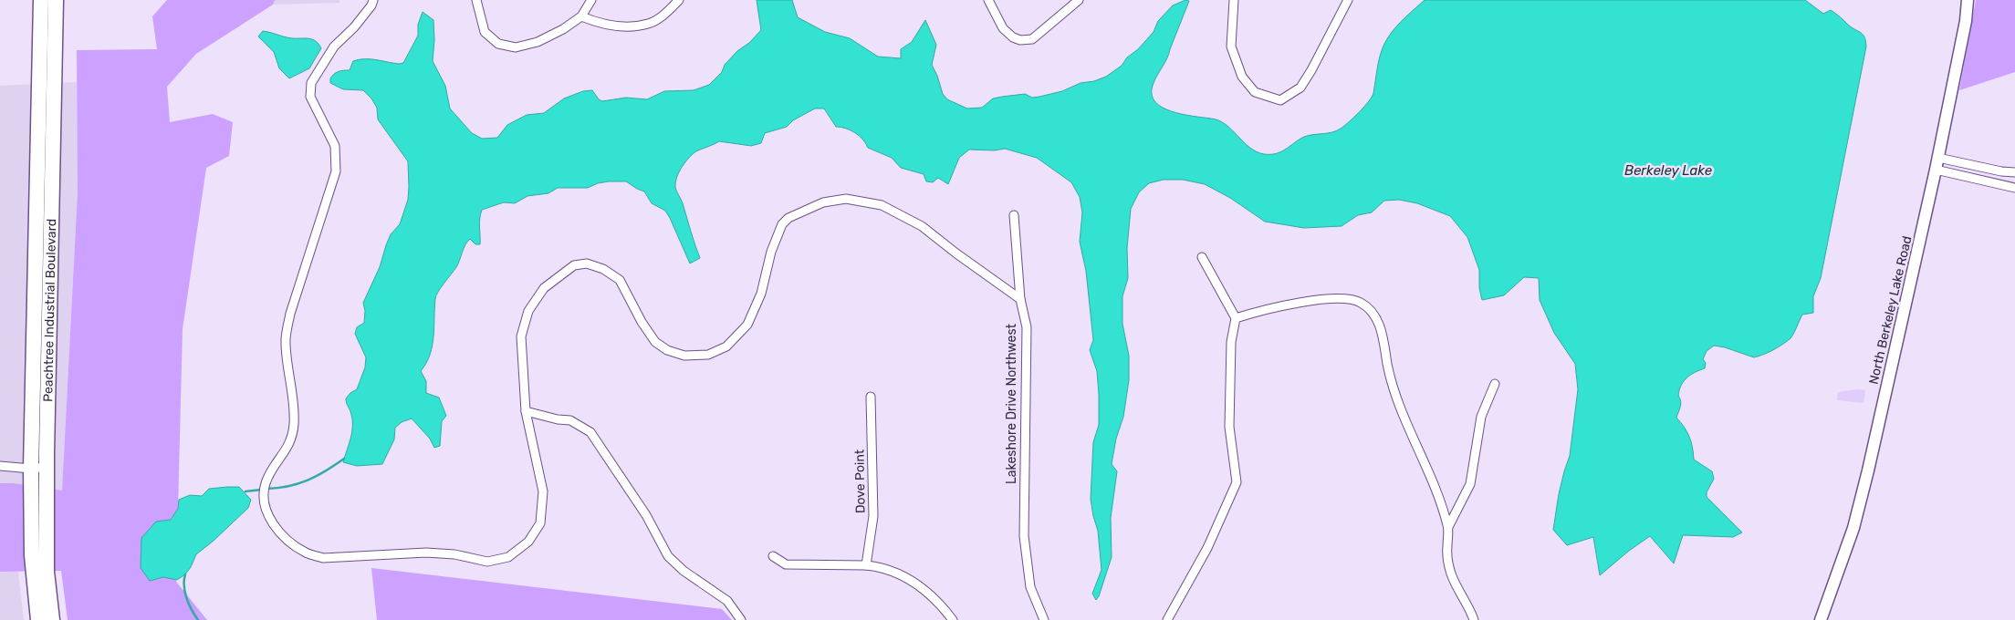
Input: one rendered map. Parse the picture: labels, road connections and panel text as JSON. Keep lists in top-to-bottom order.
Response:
{
  "streets": {
    "highway": ["Peachtree Industrial Boulevard"],
    "street": ["North Berkeley Lake Road", "Lakeshore Drive Northwest", "Dove Point"]
  },
  "water": ["Berkeley Lake"]
}
